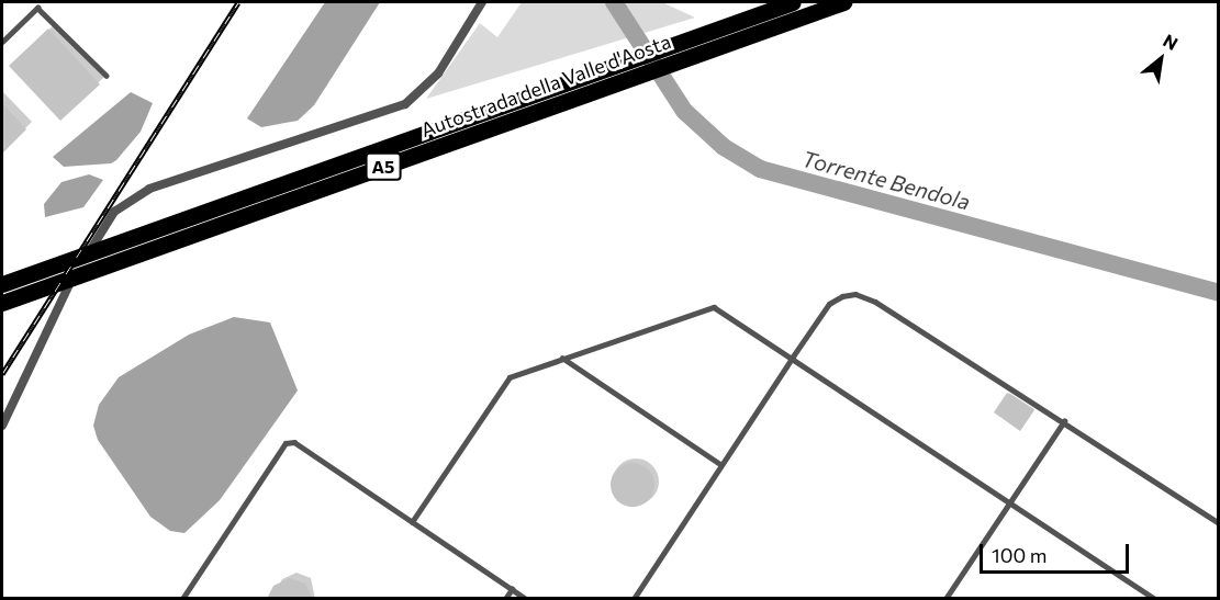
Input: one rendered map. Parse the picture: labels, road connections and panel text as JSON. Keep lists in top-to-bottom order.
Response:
{
  "streets": {
    "highway": ["Autostrada della Valle d'Aosta", "A5"]
  },
  "water": ["Torrente Bendola"],
  "scale_bar": "100 m",
  "north": "top right"
}
